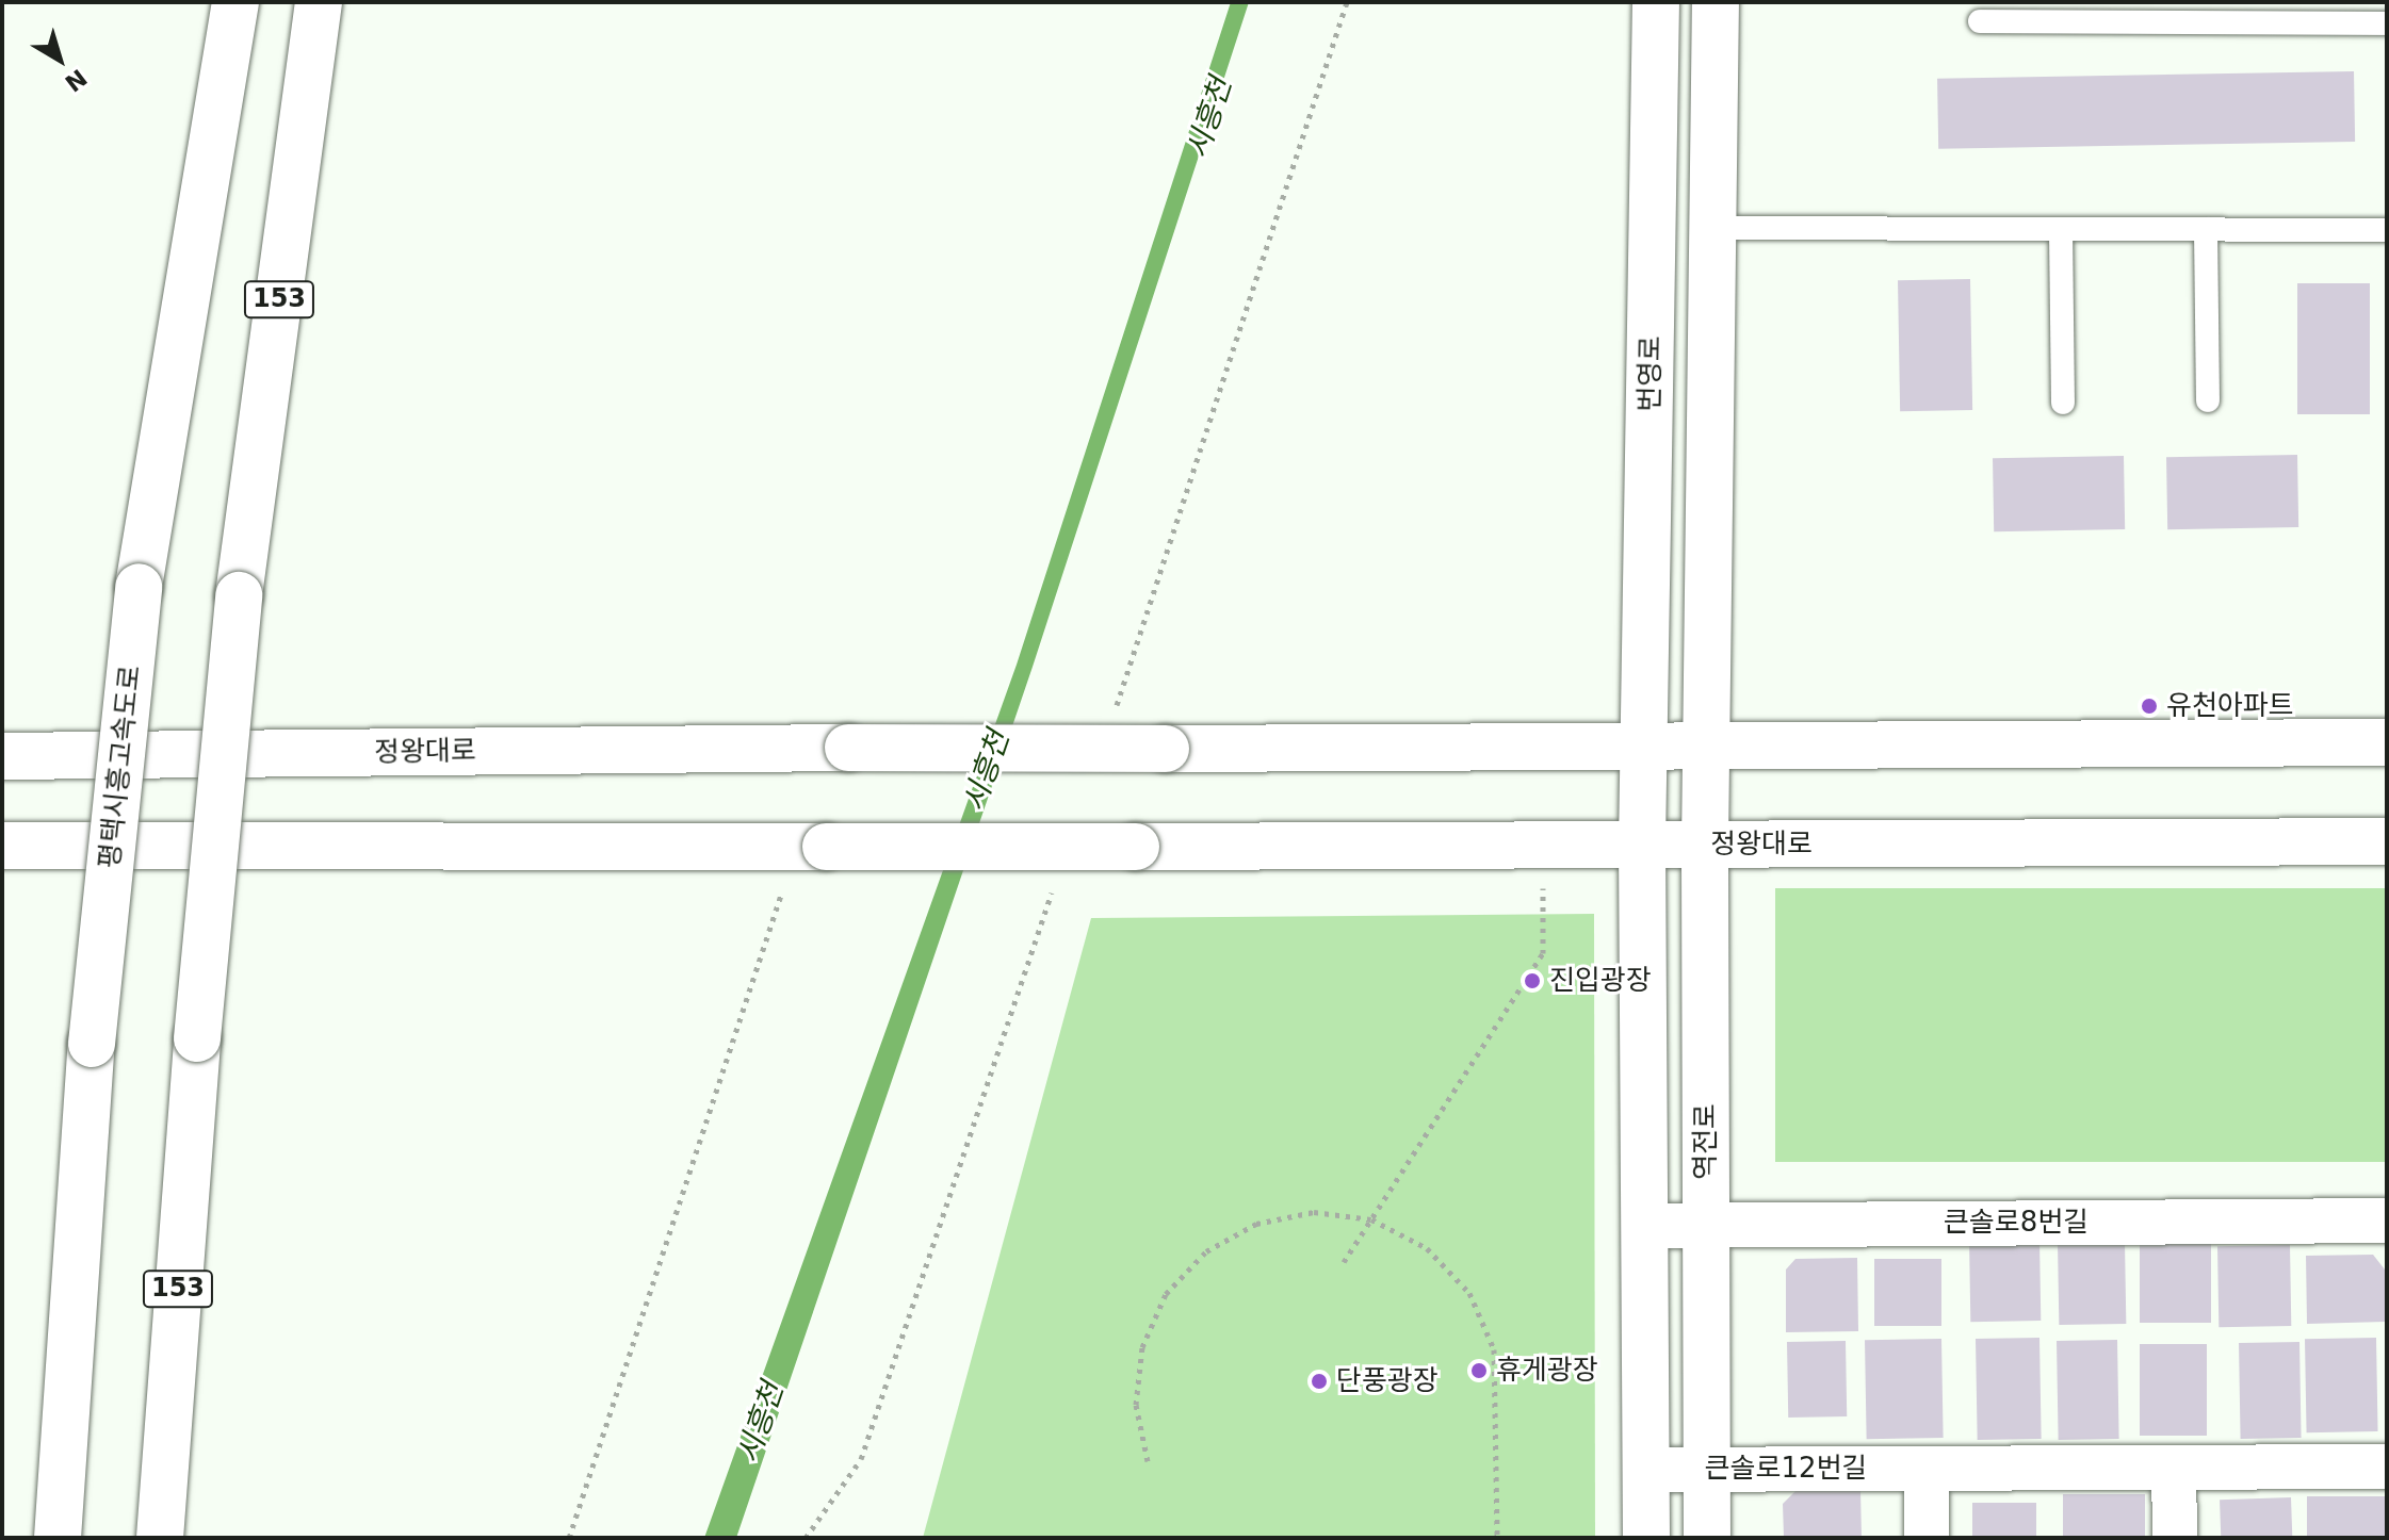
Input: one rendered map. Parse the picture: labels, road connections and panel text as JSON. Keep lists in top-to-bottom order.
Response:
{
  "streets": {
    "main road": [
      "153",
      "번영로",
      "정왕대로",
      "평택시흥고속도로",
      "역전로"
    ],
    "street": ["큰솔로8번길", "큰솔로12번길"]
  },
  "crossings": [
    ["번영로", "정왕대로"],
    ["정왕대로", "역전로"],
    ["역전로", "큰솔로8번길"],
    ["역전로", "큰솔로12번길"]
  ],
  "water": ["시흥천"],
  "places": [
    "유천아파트",
    "진입광장",
    "휴게광장",
    "단풍광장"
  ],
  "north": "bottom right"
}
